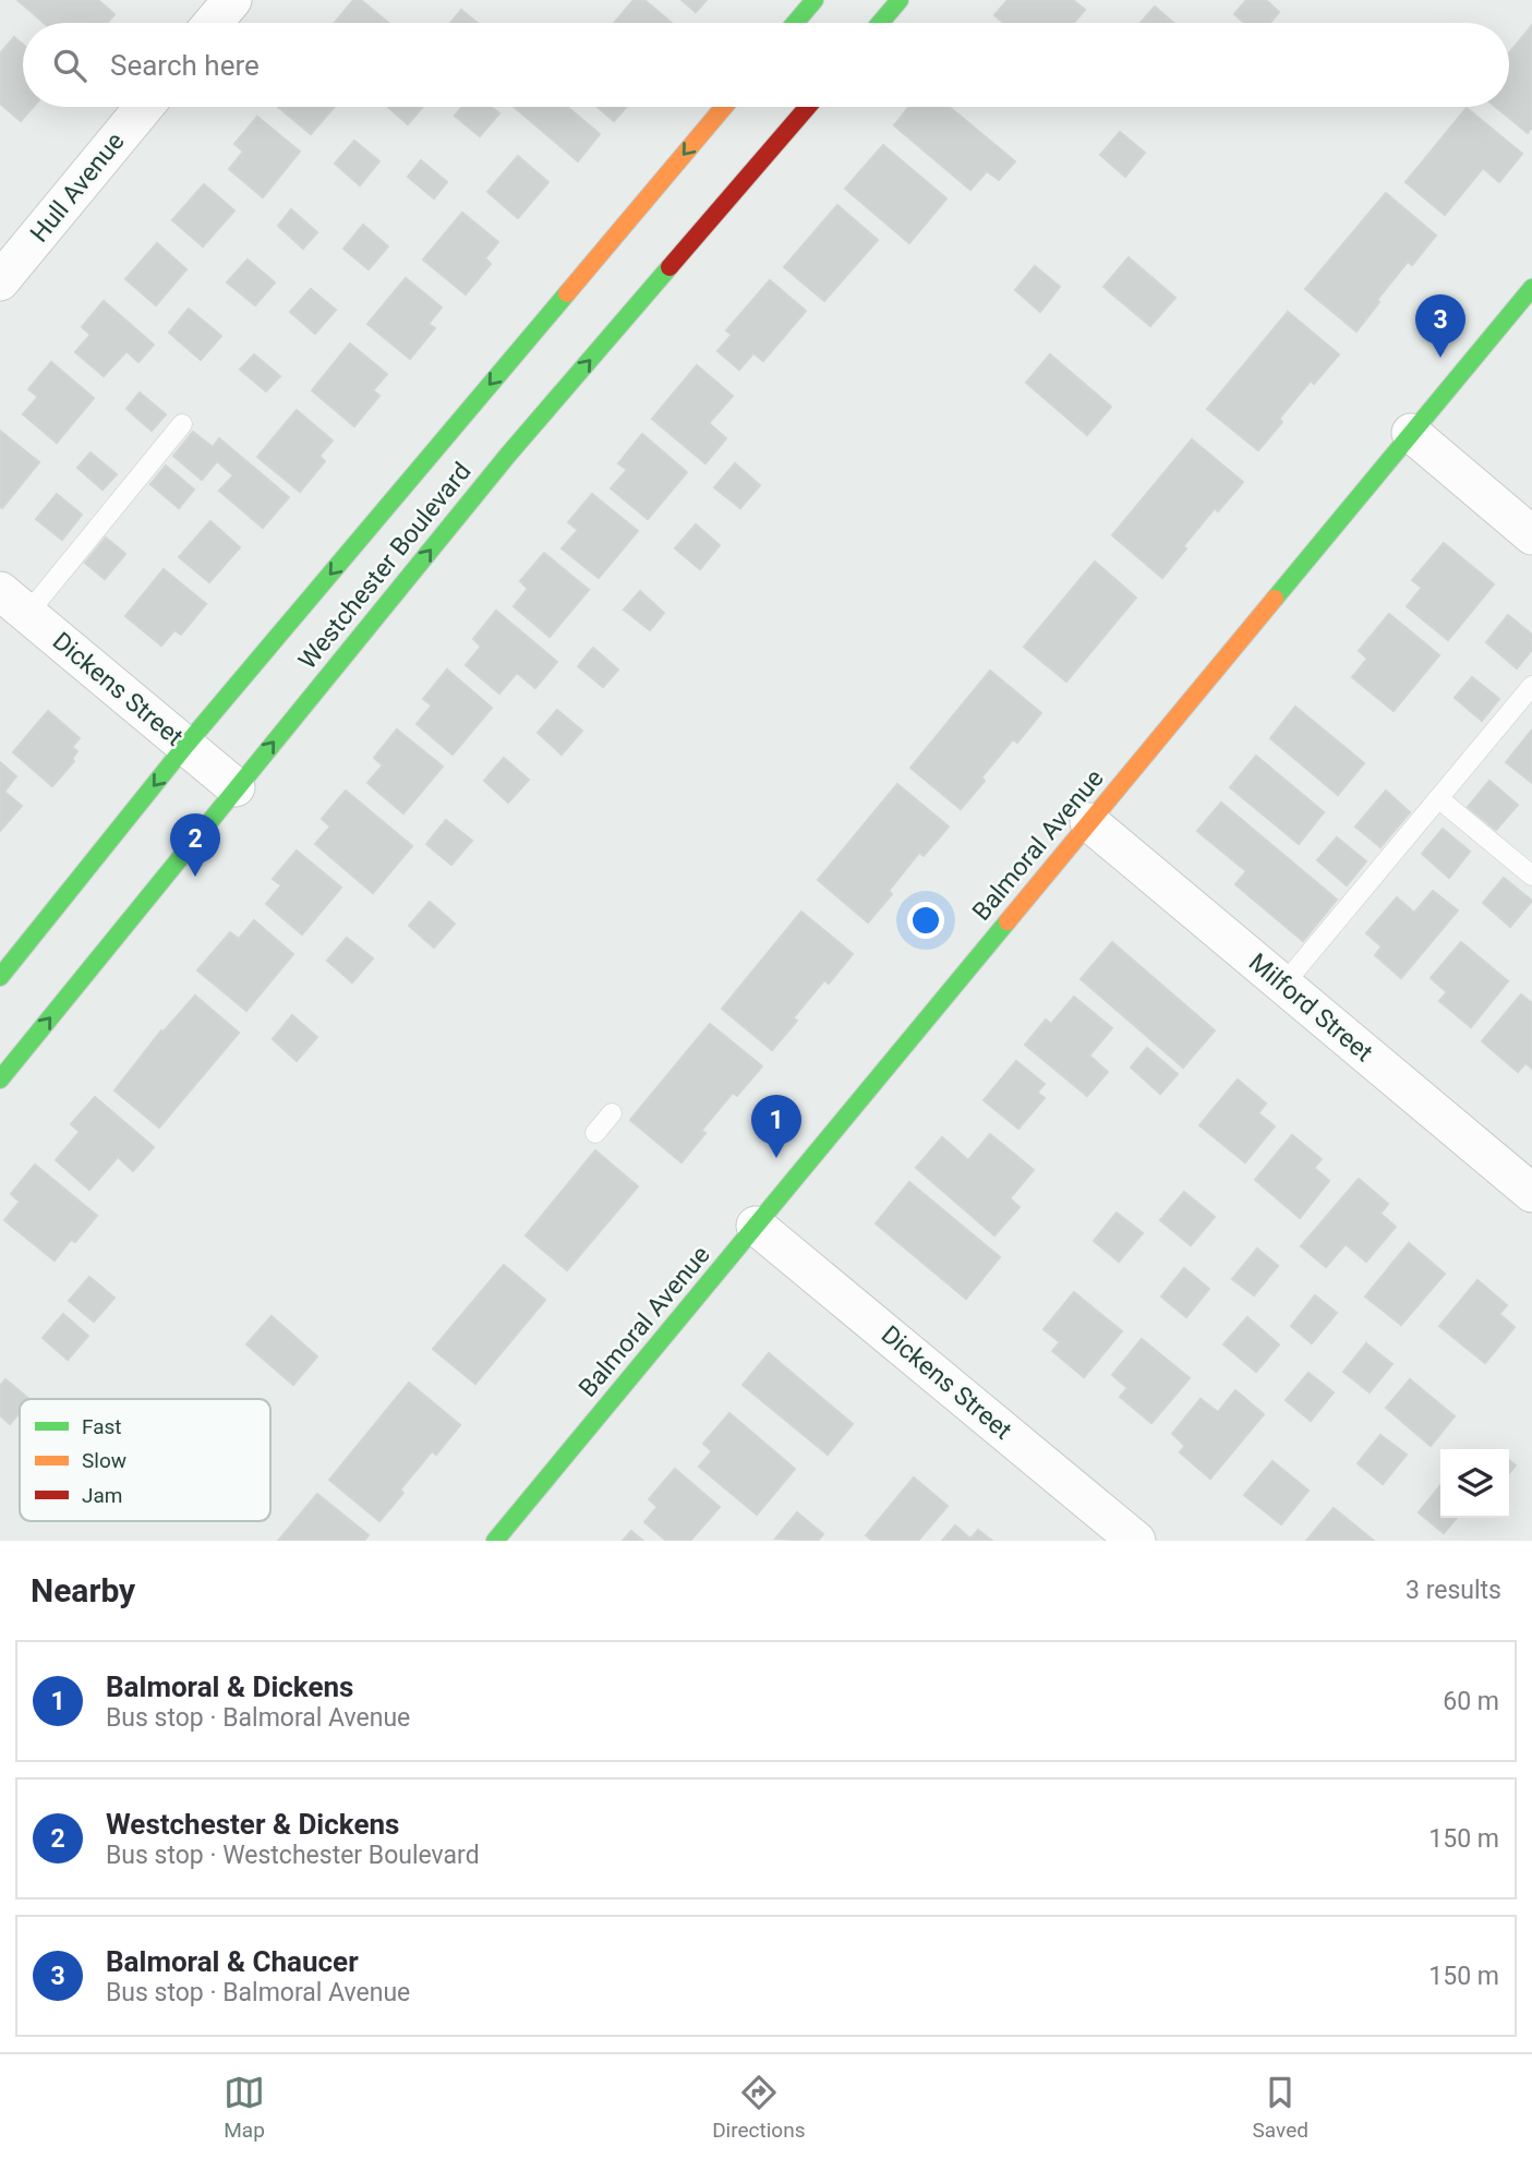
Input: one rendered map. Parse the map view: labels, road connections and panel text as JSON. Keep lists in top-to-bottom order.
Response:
{
  "streets": {
    "street": [
      "Hull Avenue",
      "Westchester Boulevard",
      "Dickens Street",
      "Balmoral Avenue",
      "Milford Street"
    ]
  },
  "crossings": [
    ["Westchester Boulevard", "Dickens Street"],
    ["Dickens Street", "Balmoral Avenue"],
    ["Balmoral Avenue", "Milford Street"]
  ],
  "legend": ["Fast", "Slow", "Jam"],
  "page": {
    "search": "Search here",
    "pins": ["3", "2", "1"],
    "heading": ["Nearby", "3 results"],
    "list": [
      {
        "mark": "1",
        "name": "Balmoral & Dickens",
        "note": "Bus stop · Balmoral Avenue",
        "value": "60 m"
      },
      {
        "mark": "2",
        "name": "Westchester & Dickens",
        "note": "Bus stop · Westchester Boulevard",
        "value": "150 m"
      },
      {
        "mark": "3",
        "name": "Balmoral & Chaucer",
        "note": "Bus stop · Balmoral Avenue",
        "value": "150 m"
      }
    ],
    "nav": ["Map", "Directions", "Saved"]
  }
}
